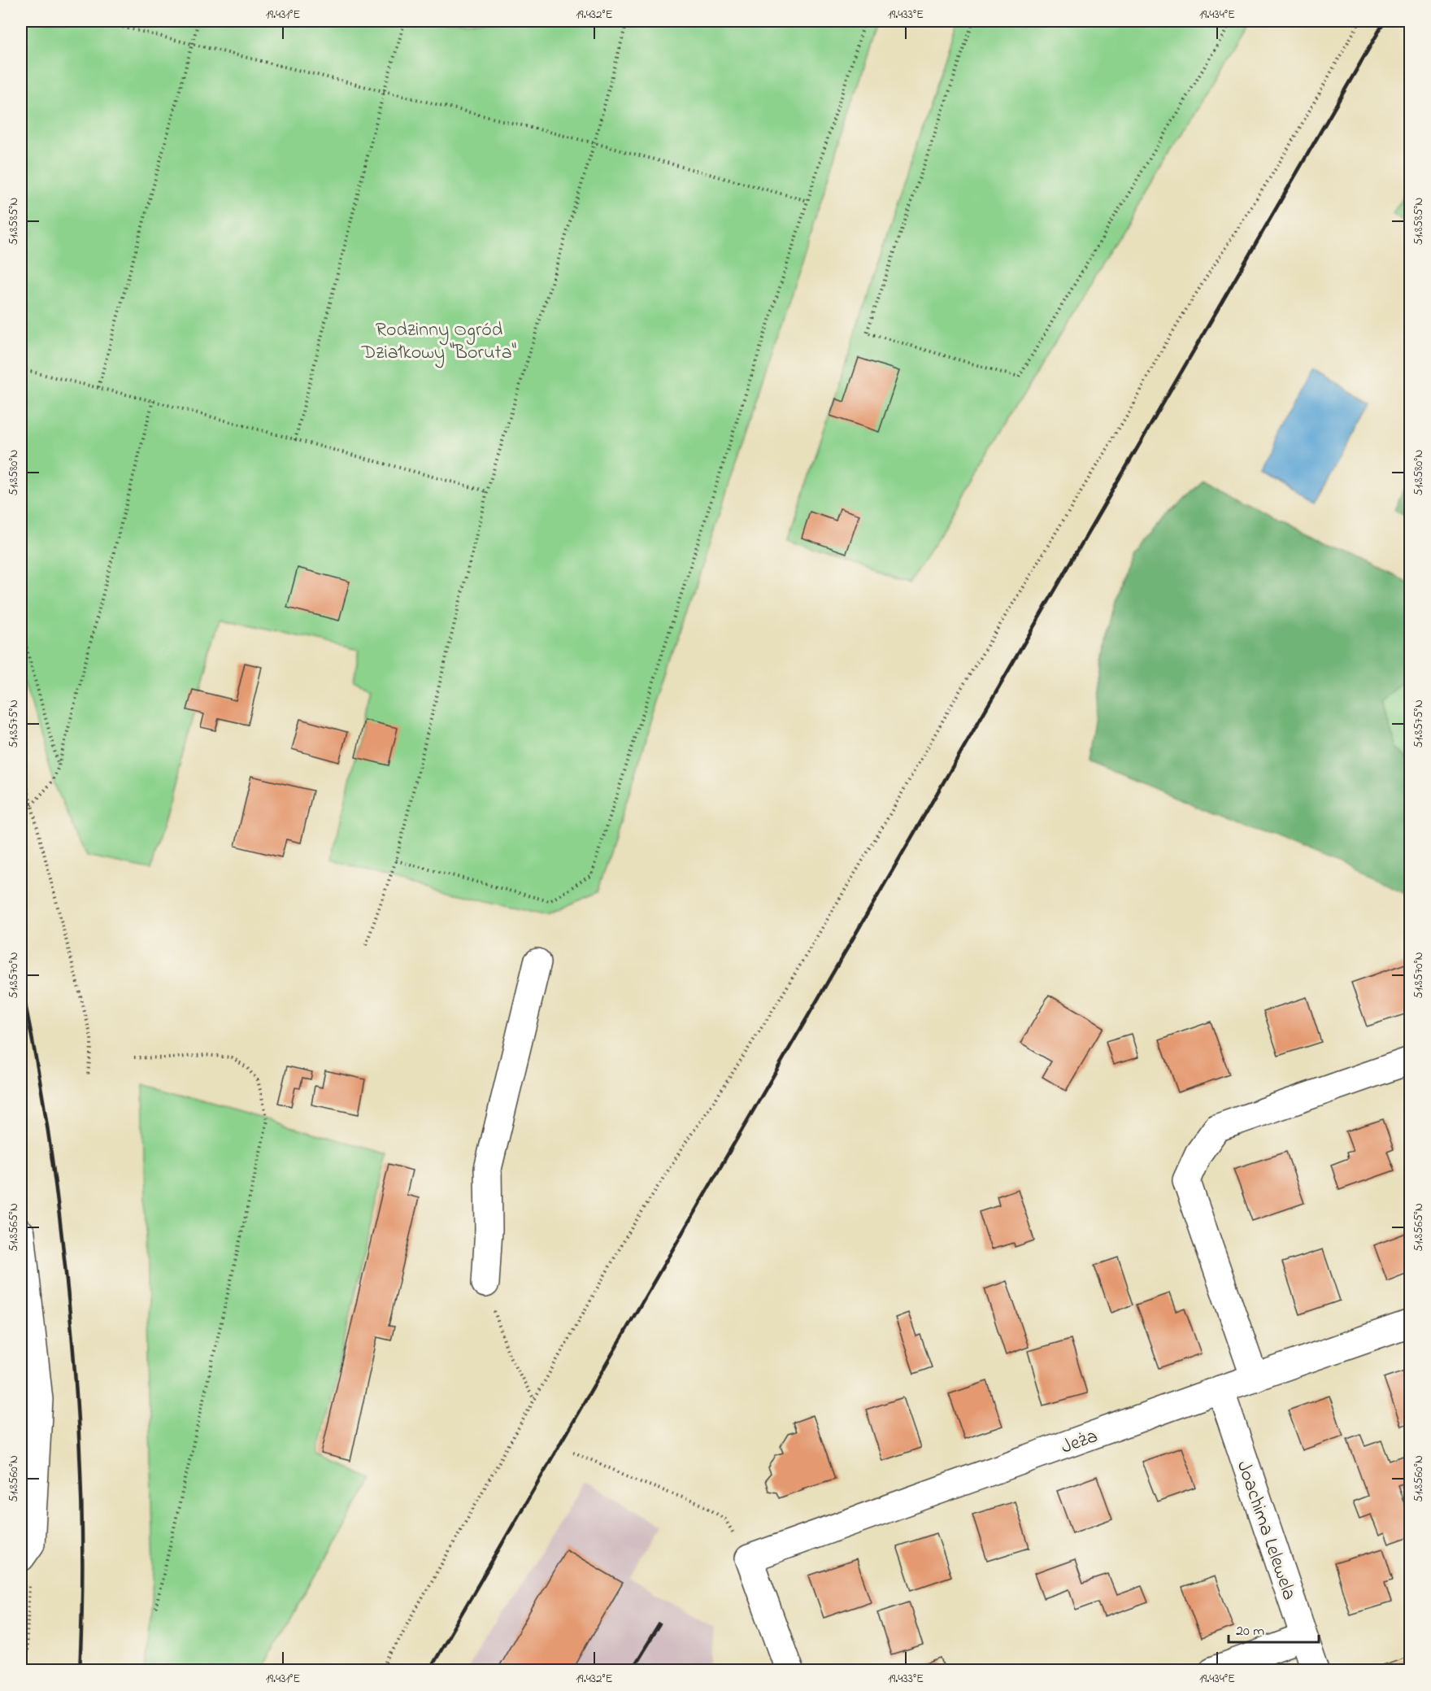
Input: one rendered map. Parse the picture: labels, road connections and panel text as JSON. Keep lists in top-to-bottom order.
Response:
{
  "streets": {
    "street": ["Jeża", "Joachima Lelewela"]
  },
  "crossings": [
    ["Jeża", "Joachima Lelewela"]
  ],
  "parks": ["Rodzinny Ogród Działkowy \"Boruta\""],
  "scale_bar": "20 m",
  "coordinates": [
    "19.431°E",
    "19.432°E",
    "19.433°E",
    "19.434°E",
    "51.8585°N",
    "51.8580°N",
    "51.8575°N",
    "51.8570°N",
    "51.8565°N",
    "51.8560°N"
  ]
}
